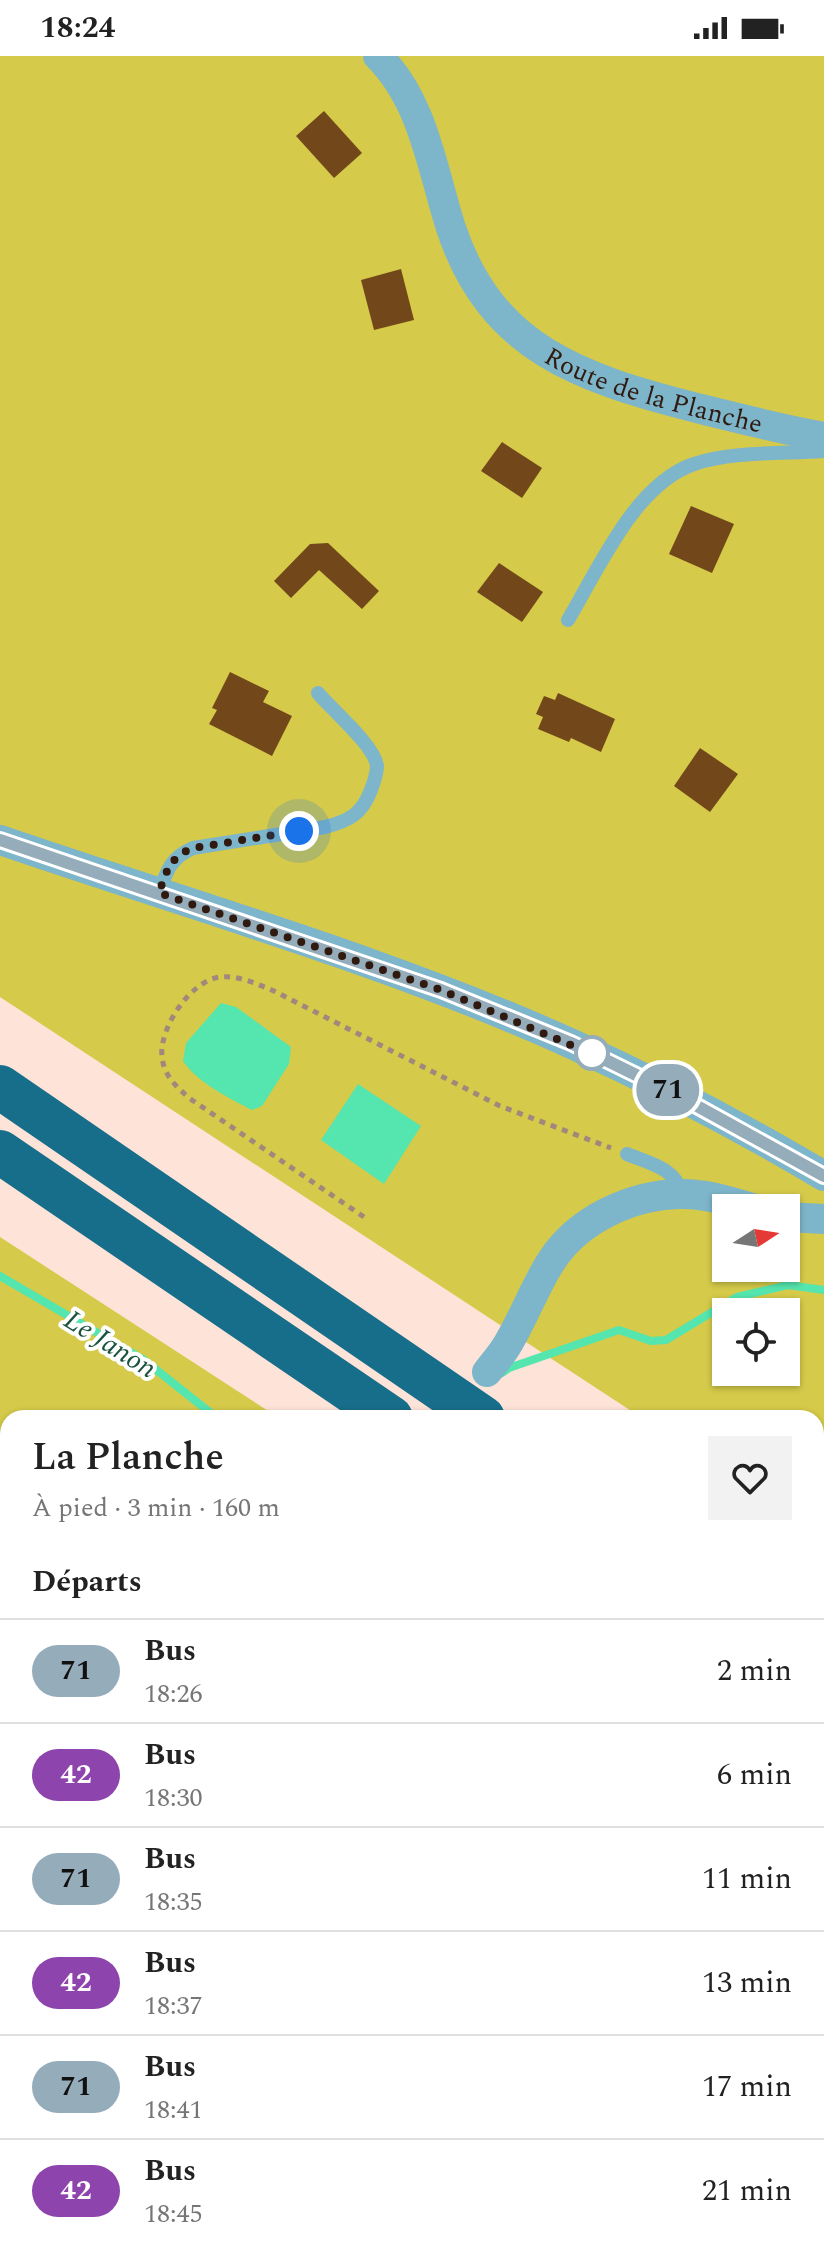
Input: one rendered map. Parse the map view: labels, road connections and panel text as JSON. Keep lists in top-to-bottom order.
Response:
{
  "streets": {
    "street": ["Route de la Planche"]
  },
  "water": ["Le Janon"],
  "lines": ["bus line 71"],
  "north": "right",
  "page": {
    "status": "18:24",
    "on_map": "71",
    "heading": [
      ["La Planche", "À pied · 3 min · 160 m"],
      "Départs"
    ],
    "list": [
      {
        "mark": "71",
        "name": "Bus",
        "note": "18:26",
        "value": "2 min"
      },
      {
        "mark": "42",
        "name": "Bus",
        "note": "18:30",
        "value": "6 min"
      },
      {
        "mark": "71",
        "name": "Bus",
        "note": "18:35",
        "value": "11 min"
      },
      {
        "mark": "42",
        "name": "Bus",
        "note": "18:37",
        "value": "13 min"
      },
      {
        "mark": "71",
        "name": "Bus",
        "note": "18:41",
        "value": "17 min"
      },
      {
        "mark": "42",
        "name": "Bus",
        "note": "18:45",
        "value": "21 min"
      }
    ]
  }
}
